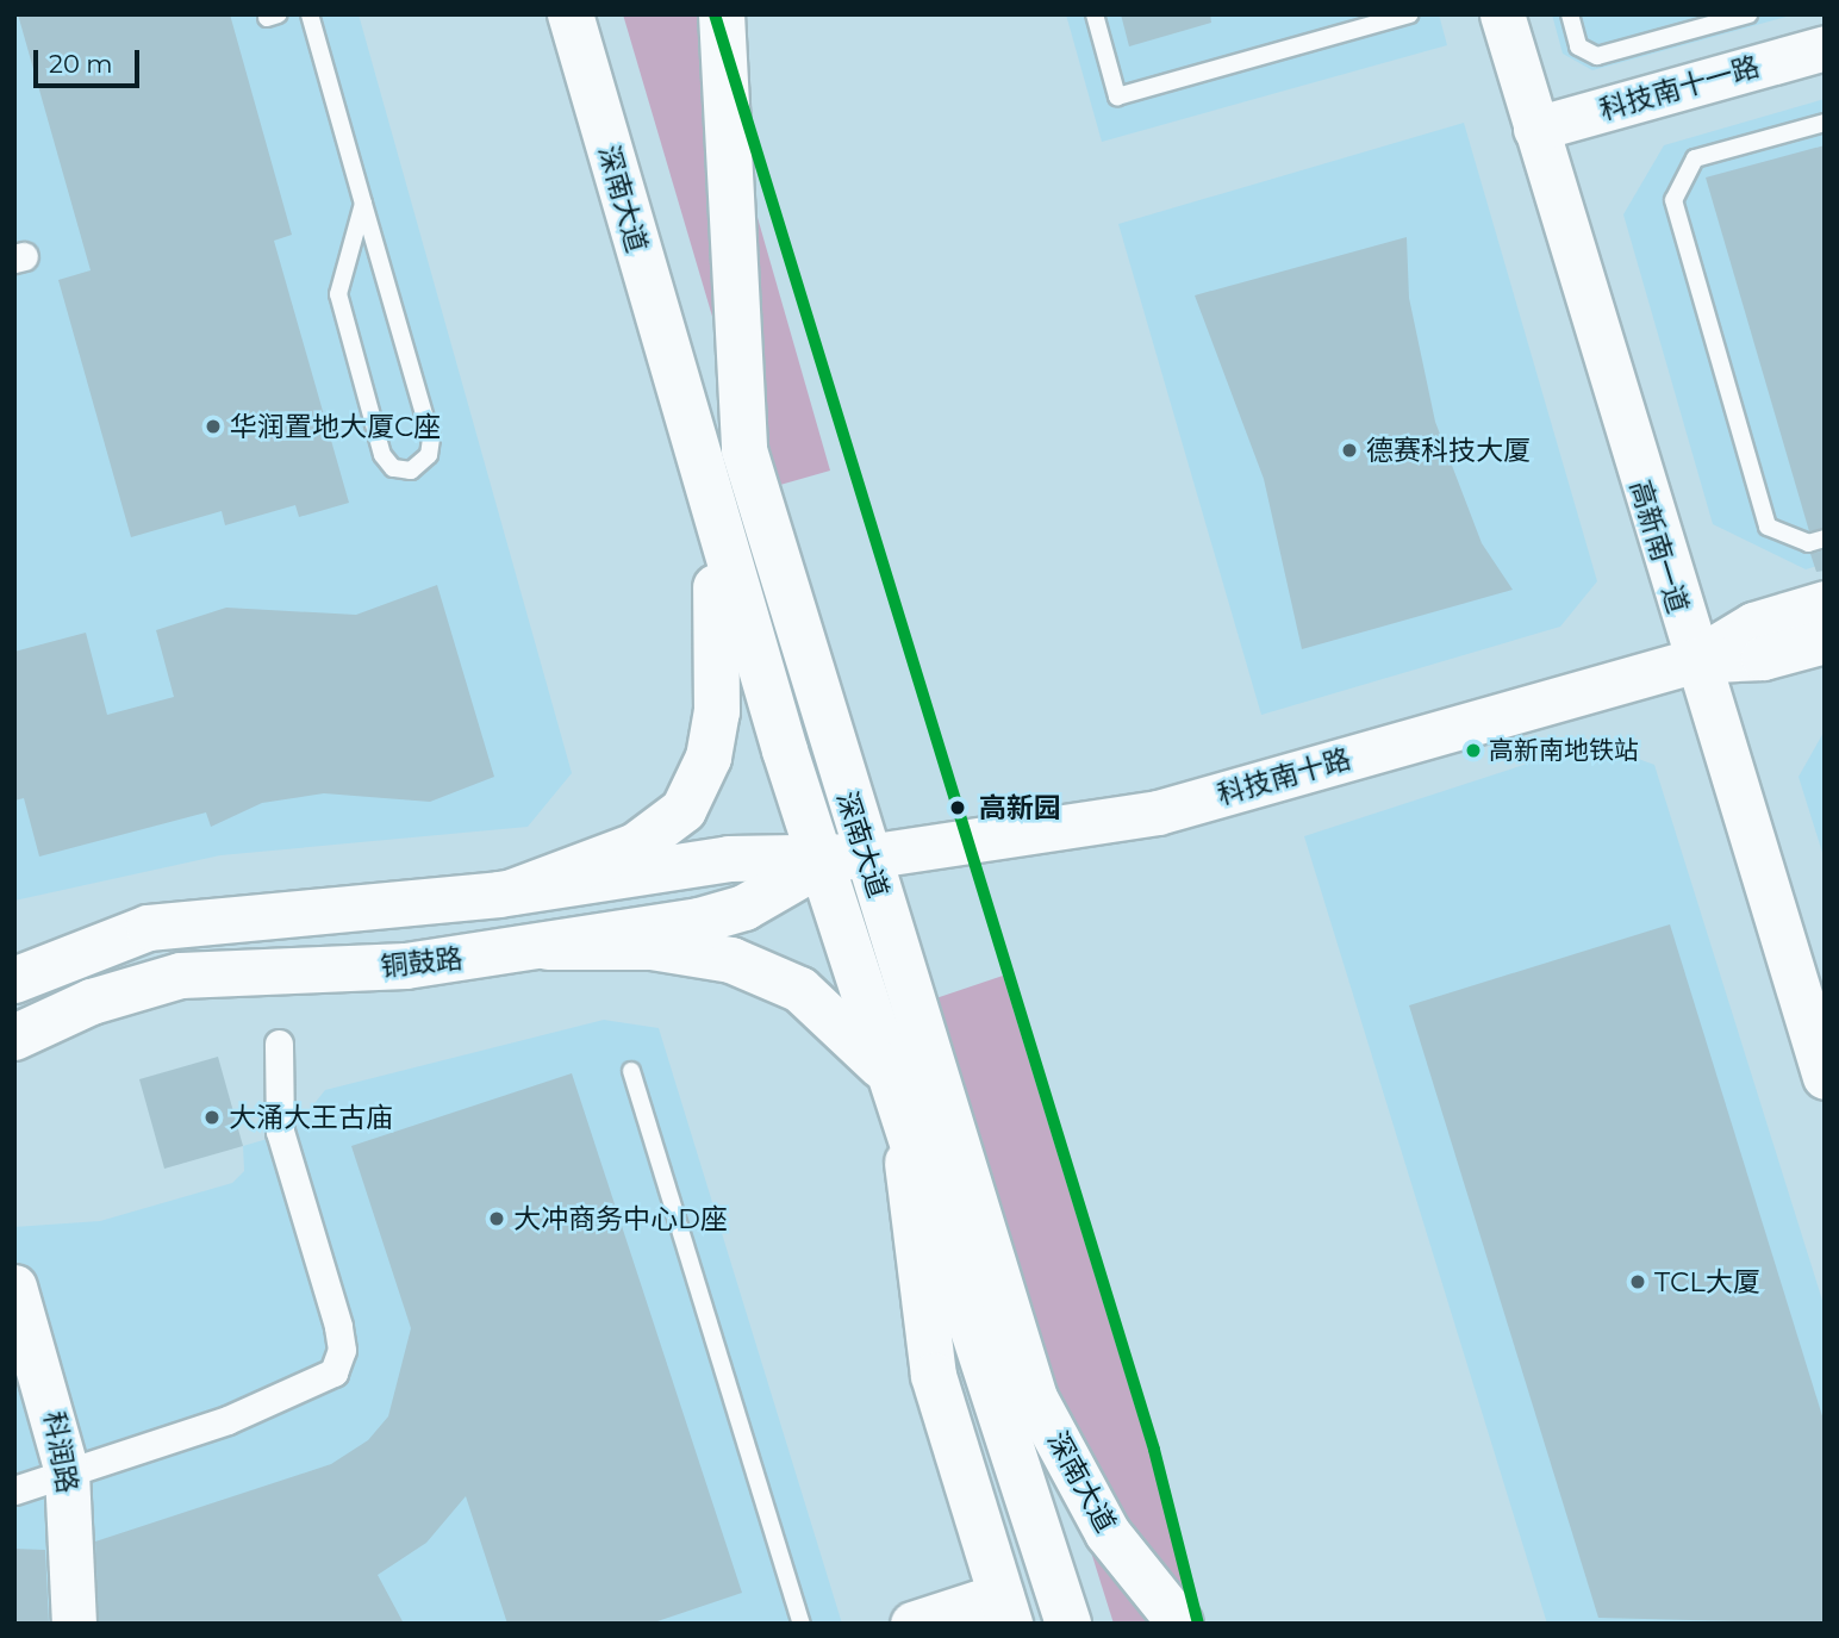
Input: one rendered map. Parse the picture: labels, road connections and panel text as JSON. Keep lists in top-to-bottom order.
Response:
{
  "streets": {
    "main road": ["深南大道", "铜鼓路"],
    "street": [
      "科技南十一路",
      "高新南一道",
      "科技南十路",
      "科润路"
    ]
  },
  "crossings": [
    ["科技南十一路", "高新南一道"],
    ["深南大道", "科技南十路"],
    ["深南大道", "铜鼓路"],
    ["高新南一道", "科技南十路"],
    ["科技南十路", "铜鼓路"]
  ],
  "places": [
    "华润置地大厦C座",
    "德赛科技大厦",
    "高新南地铁站",
    "高新园",
    "大涌大王古庙",
    "大冲商务中心D座",
    "TCL大厦"
  ],
  "scale_bar": "20 m"
}
